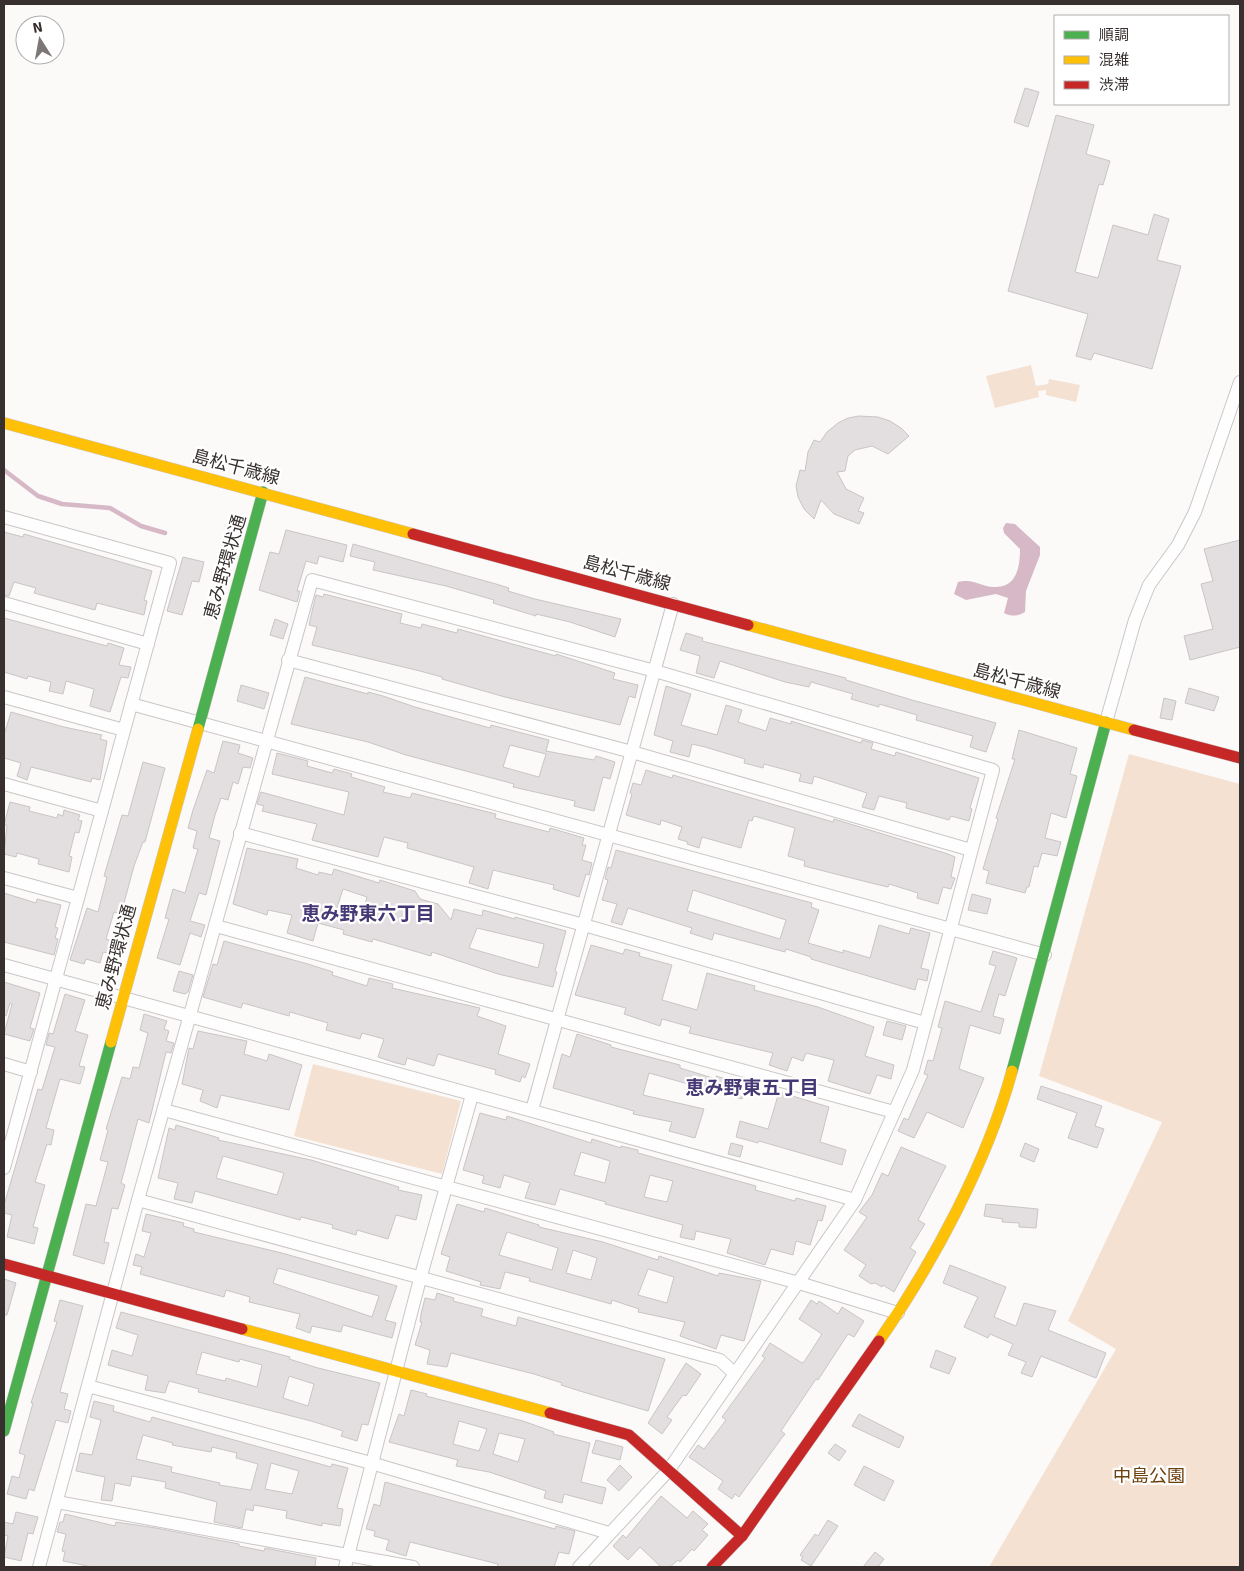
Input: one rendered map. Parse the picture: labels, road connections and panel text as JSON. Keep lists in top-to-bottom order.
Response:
{
  "streets": {
    "street": ["島松千歳線", "恵み野環状通"]
  },
  "crossings": [
    ["島松千歳線", "恵み野環状通"]
  ],
  "districts": ["恵み野東六丁目", "恵み野東五丁目"],
  "parks": ["中島公園"],
  "legend": ["順調", "混雑", "渋滞"],
  "north": "top"
}
